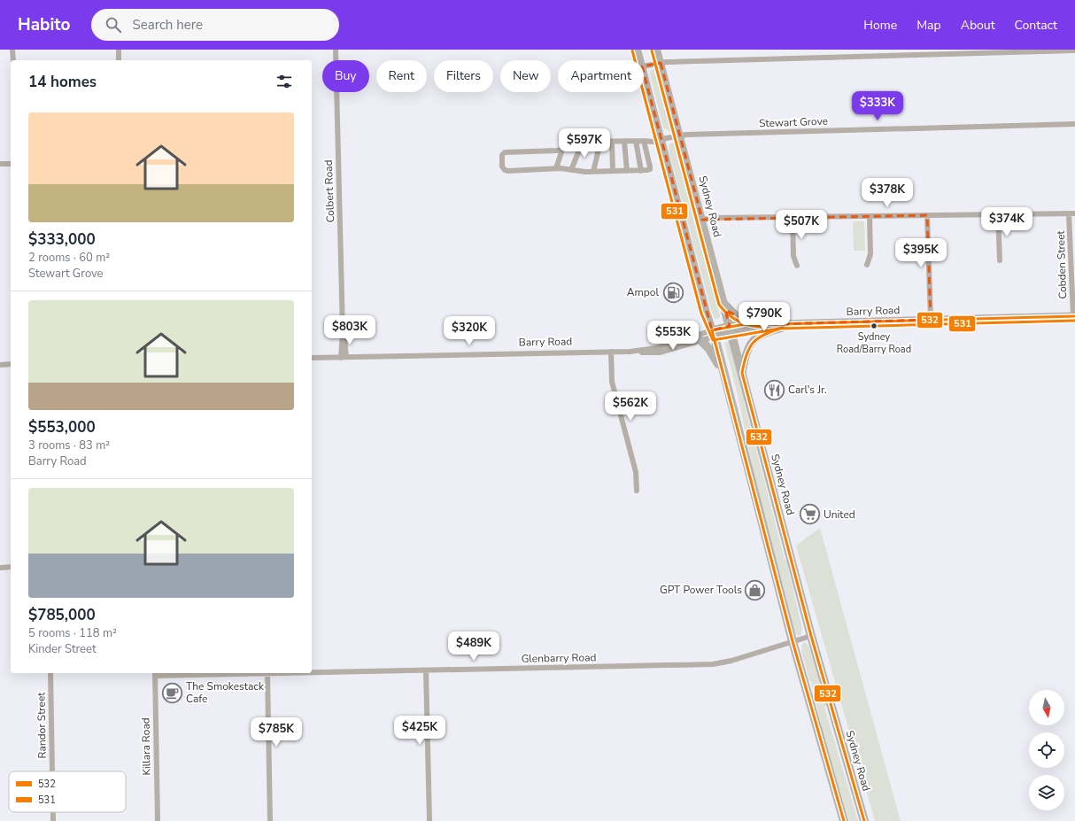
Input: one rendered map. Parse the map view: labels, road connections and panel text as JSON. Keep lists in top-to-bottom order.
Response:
{
  "streets": {
    "highway": ["Sydney Road"],
    "main road": ["Barry Road"],
    "street": [
      "Stewart Grove",
      "Colbert Road",
      "Cobden Street",
      "Glenbarry Road",
      "Randor Street",
      "Killara Road"
    ]
  },
  "crossings": [
    ["Stewart Grove", "Sydney Road"],
    ["Colbert Road", "Barry Road"],
    ["Sydney Road", "Barry Road"],
    ["Sydney Road", "Glenbarry Road"],
    ["Cobden Street", "Barry Road"],
    ["Glenbarry Road", "Killara Road"]
  ],
  "places": {
    "fuel station": ["Ampol"],
    "other": ["Sydney Road/Barry Road"],
    "restaurant": ["Carl's Jr."],
    "supermarket": ["United"],
    "shop": ["GPT Power Tools"],
    "cafe": ["The Smokestack Cafe"]
  },
  "lines": ["transit line 531", "transit line 532"],
  "legend": ["532", "531"],
  "north": "bottom",
  "page": {
    "header": "Habito",
    "search": "Search here",
    "nav": [
      "Home",
      "Map",
      "About",
      "Contact"
    ],
    "chip": [
      "Buy",
      "Rent",
      "Filters",
      "New",
      "Apartment"
    ],
    "heading": "14 homes",
    "price": [
      "$333K",
      "$597K",
      "$378K",
      "$374K",
      "$507K",
      "$395K",
      "$790K",
      "$803K",
      "$320K",
      "$553K",
      "$562K",
      "$489K",
      "$425K",
      "$785K"
    ],
    "list": [
      {
        "name": "$333,000",
        "note": "2 rooms · 60 m² · Stewart Grove"
      },
      {
        "name": "$553,000",
        "note": "3 rooms · 83 m² · Barry Road"
      },
      {
        "name": "$785,000",
        "note": "5 rooms · 118 m² · Kinder Street"
      }
    ]
  }
}
